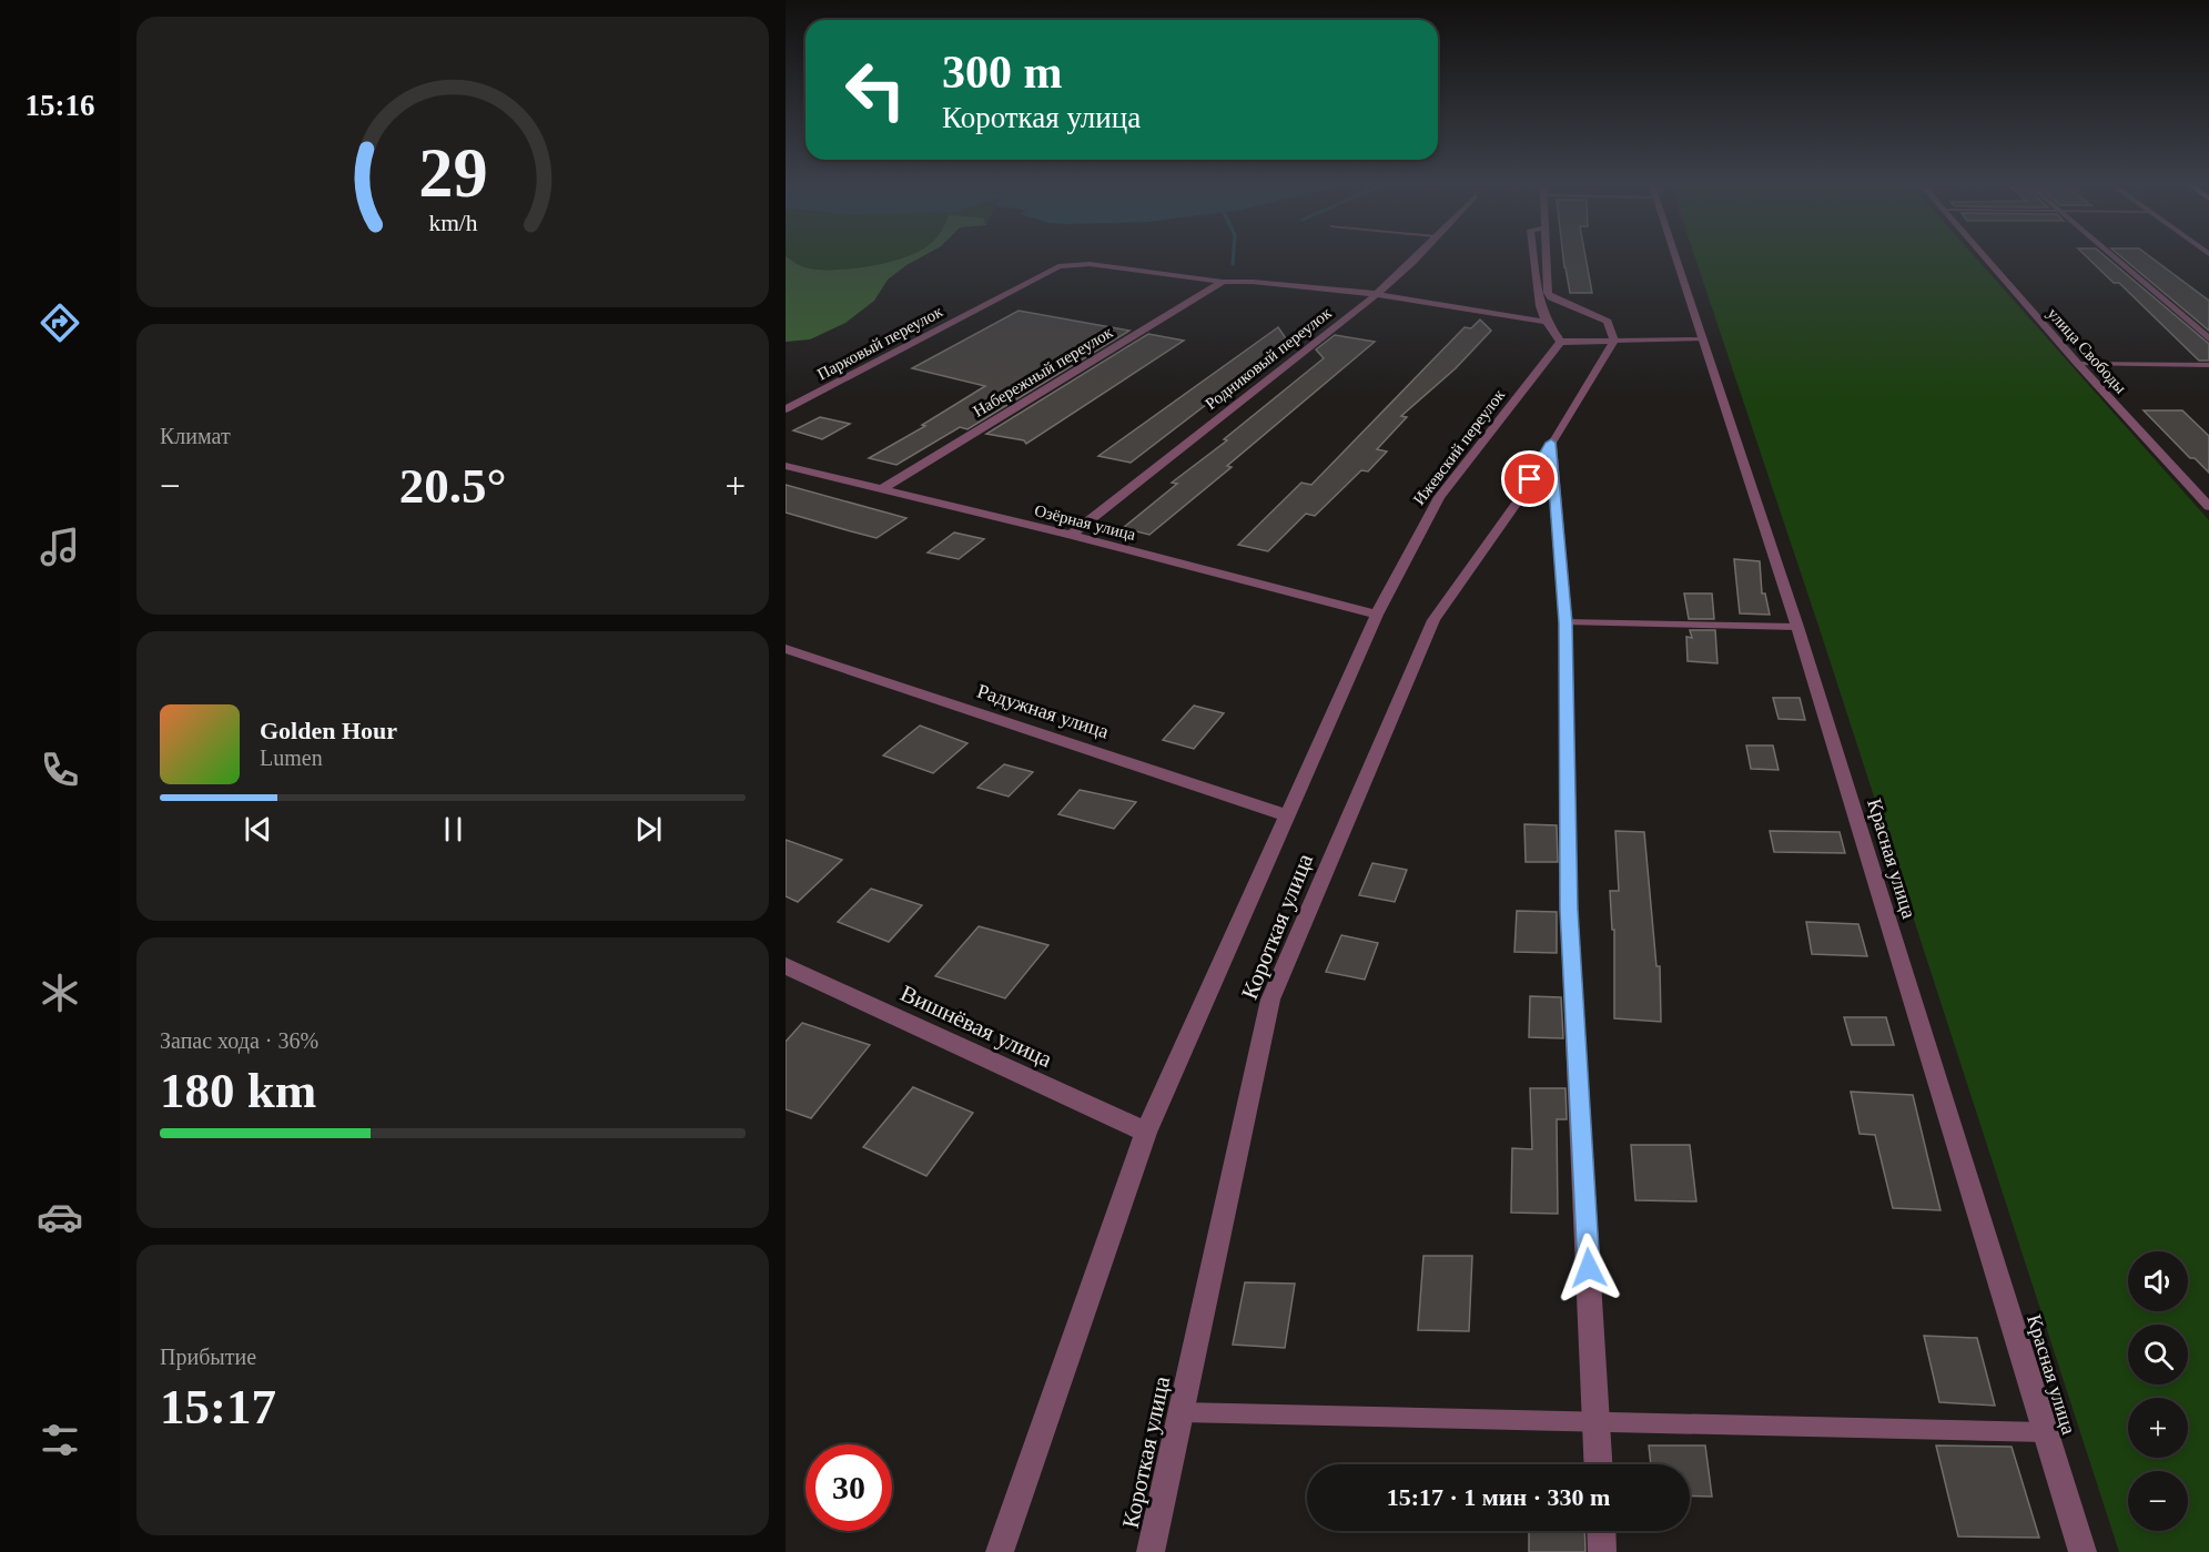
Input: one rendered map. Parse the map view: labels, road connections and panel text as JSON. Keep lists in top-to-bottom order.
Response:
{
  "streets": {
    "street": [
      "Парковый переулок",
      "улица Свободы",
      "Родниковый переулок",
      "Набережный переулок",
      "Ижевский переулок",
      "Озёрная улица",
      "Радужная улица",
      "Красная улица",
      "Короткая улица",
      "Вишнёвая улица"
    ]
  },
  "crossings": [
    ["Парковый переулок", "Набережный переулок"],
    ["Родниковый переулок", "Озёрная улица"],
    ["Набережный переулок", "Озёрная улица"],
    ["Ижевский переулок", "Озёрная улица"],
    ["Ижевский переулок", "Радужная улица"],
    ["Ижевский переулок", "Вишнёвая улица"]
  ],
  "page": {
    "tabs": "15:16",
    "turn": ["300 m", "Короткая улица"],
    "tile": [
      "Климат",
      ["Запас хода · 36%", "180 km"],
      ["Прибытие", "15:17"]
    ],
    "heat": ["−", "20.5°", "+"],
    "song": ["Golden Hour", "Lumen"],
    "map_buttons": ["+", "−"],
    "limit": "30",
    "trip": "15:17 · 1 мин · 330 m",
    "gauge": ["29", "km/h"]
  }
}
